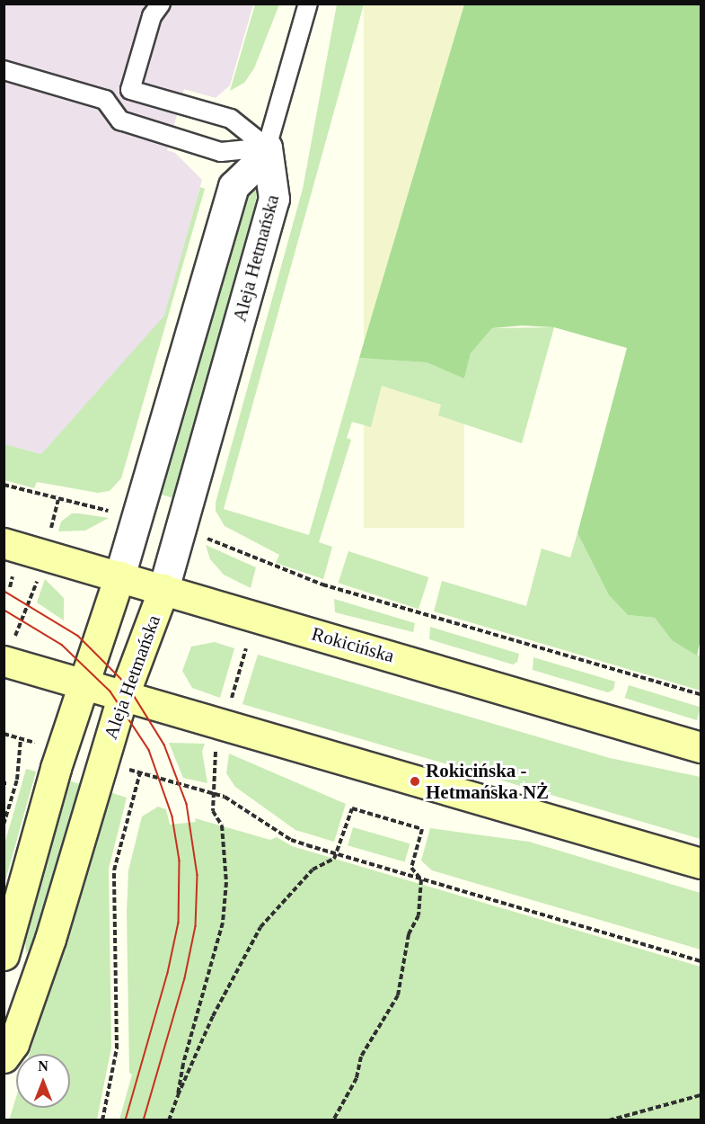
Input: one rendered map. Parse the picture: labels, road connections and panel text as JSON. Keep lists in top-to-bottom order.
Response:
{
  "streets": {
    "main road": ["Aleja Hetmańska", "Rokicińska"]
  },
  "crossings": [
    ["Aleja Hetmańska", "Rokicińska"]
  ],
  "places": ["Rokicińska - Hetmańska NŻ"],
  "north": "top"
}
